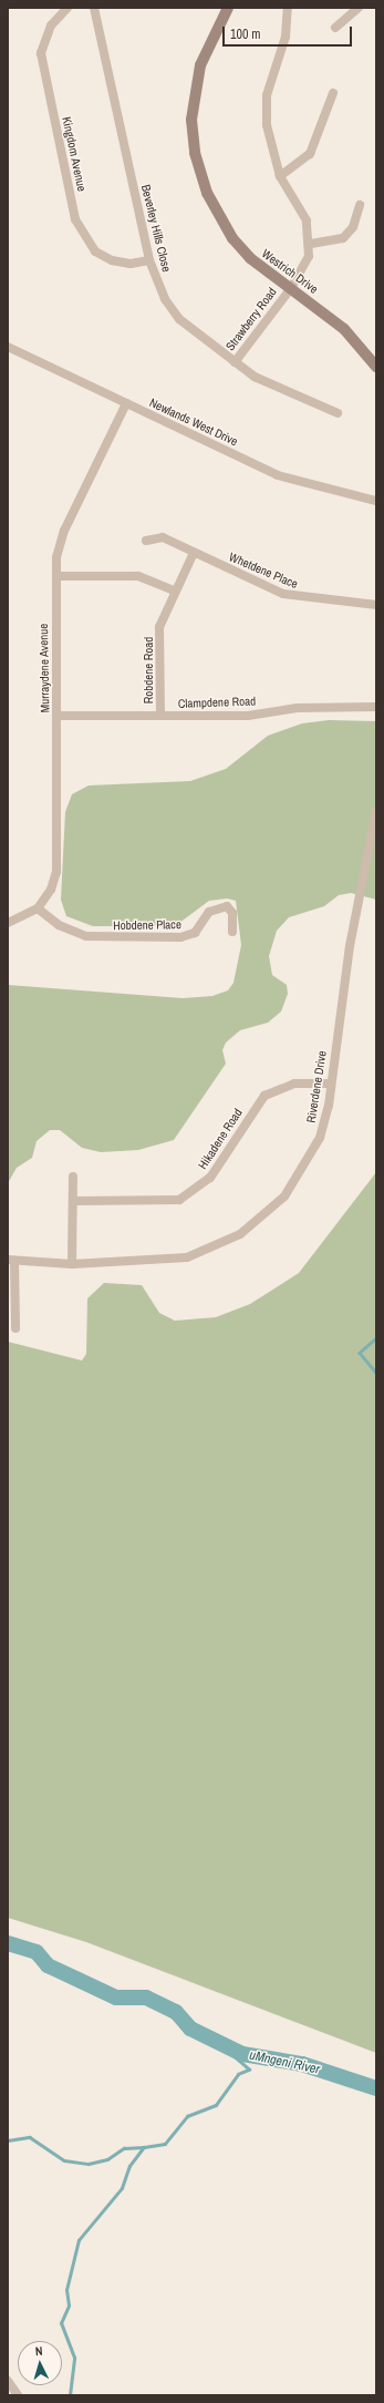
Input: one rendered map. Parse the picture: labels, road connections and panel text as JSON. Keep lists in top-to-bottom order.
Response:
{
  "streets": {
    "street": [
      "Kingdom Avenue",
      "Beverley Hills Close",
      "Westrich Drive",
      "Strawberry Road",
      "Newlands West Drive",
      "Whetdene Place",
      "Murraydene Avenue",
      "Robdene Road",
      "Clampdene Road",
      "Hobdene Place",
      "Riverdene Drive",
      "Hikadene Road"
    ]
  },
  "crossings": [
    ["Kingdom Avenue", "Beverley Hills Close"],
    ["Beverley Hills Close", "Strawberry Road"],
    ["Westrich Drive", "Strawberry Road"],
    ["Newlands West Drive", "Murraydene Avenue"],
    ["Whetdene Place", "Robdene Road"],
    ["Murraydene Avenue", "Clampdene Road"],
    ["Murraydene Avenue", "Hobdene Place"],
    ["Robdene Road", "Clampdene Road"],
    ["Riverdene Drive", "Hikadene Road"]
  ],
  "water": ["uMngeni River"],
  "scale_bar": "100 m",
  "north": "top"
}
